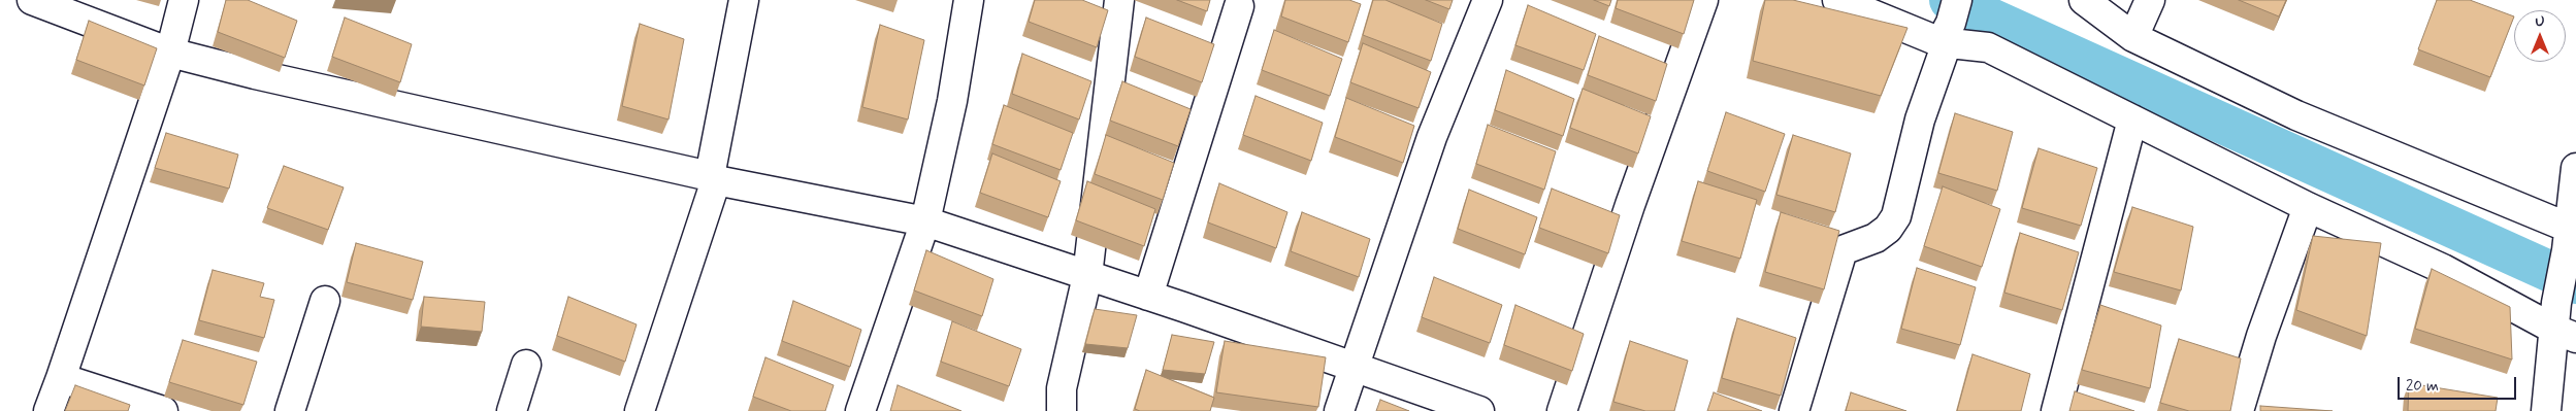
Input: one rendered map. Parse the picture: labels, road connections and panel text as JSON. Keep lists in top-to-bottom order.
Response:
{
  "scale_bar": "20 m",
  "north": "top"
}
